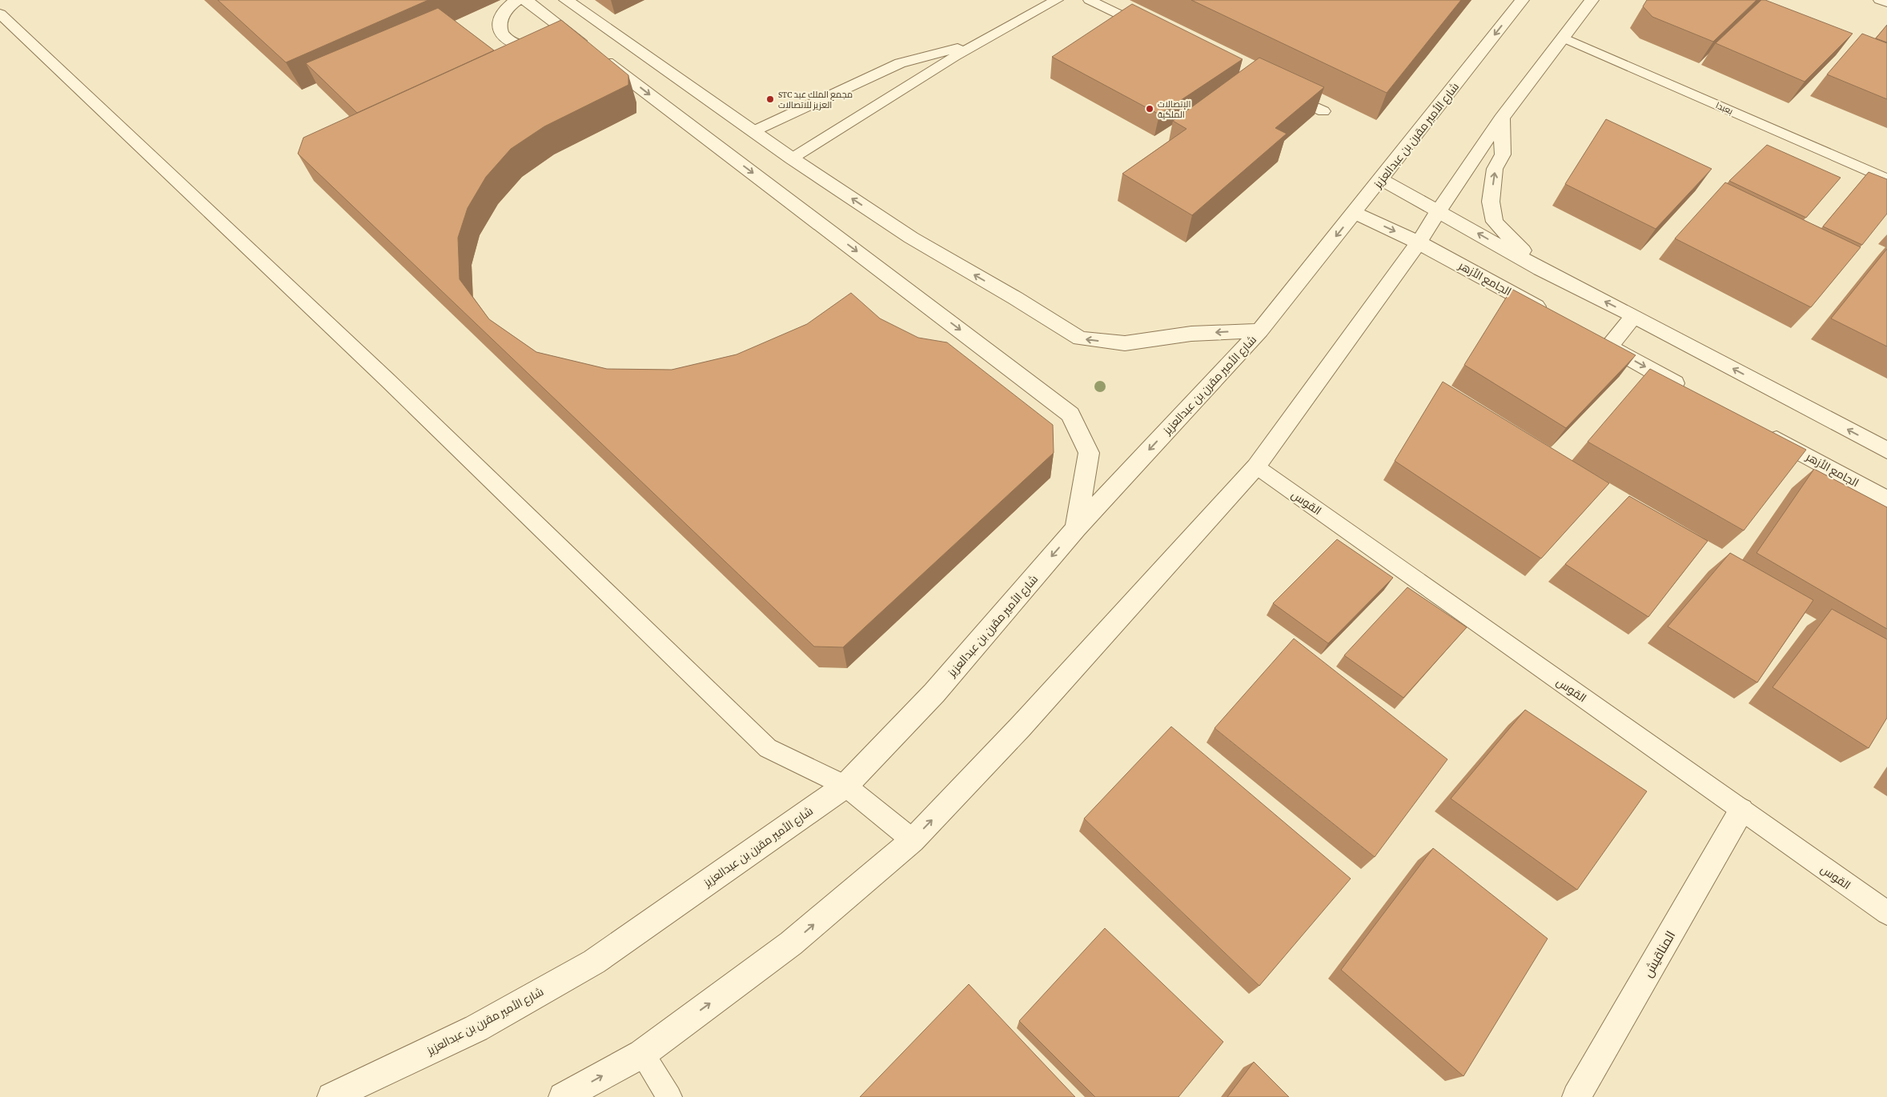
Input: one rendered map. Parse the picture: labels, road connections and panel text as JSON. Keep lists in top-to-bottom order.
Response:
{
  "streets": {
    "street": ["شارع الأمير مقرن بن عبدالعزيز", "الجامع الأزهر", "المناقيش"],
    "lane": ["بعبدا", "القوس"]
  },
  "crossings": [
    ["شارع الأمير مقرن بن عبدالعزيز", "الجامع الأزهر"],
    ["القوس", "المناقيش"]
  ],
  "places": ["STC مجمع الملك عبد العزيز للاتصالات", "الإتصالات الملكية"]
}
